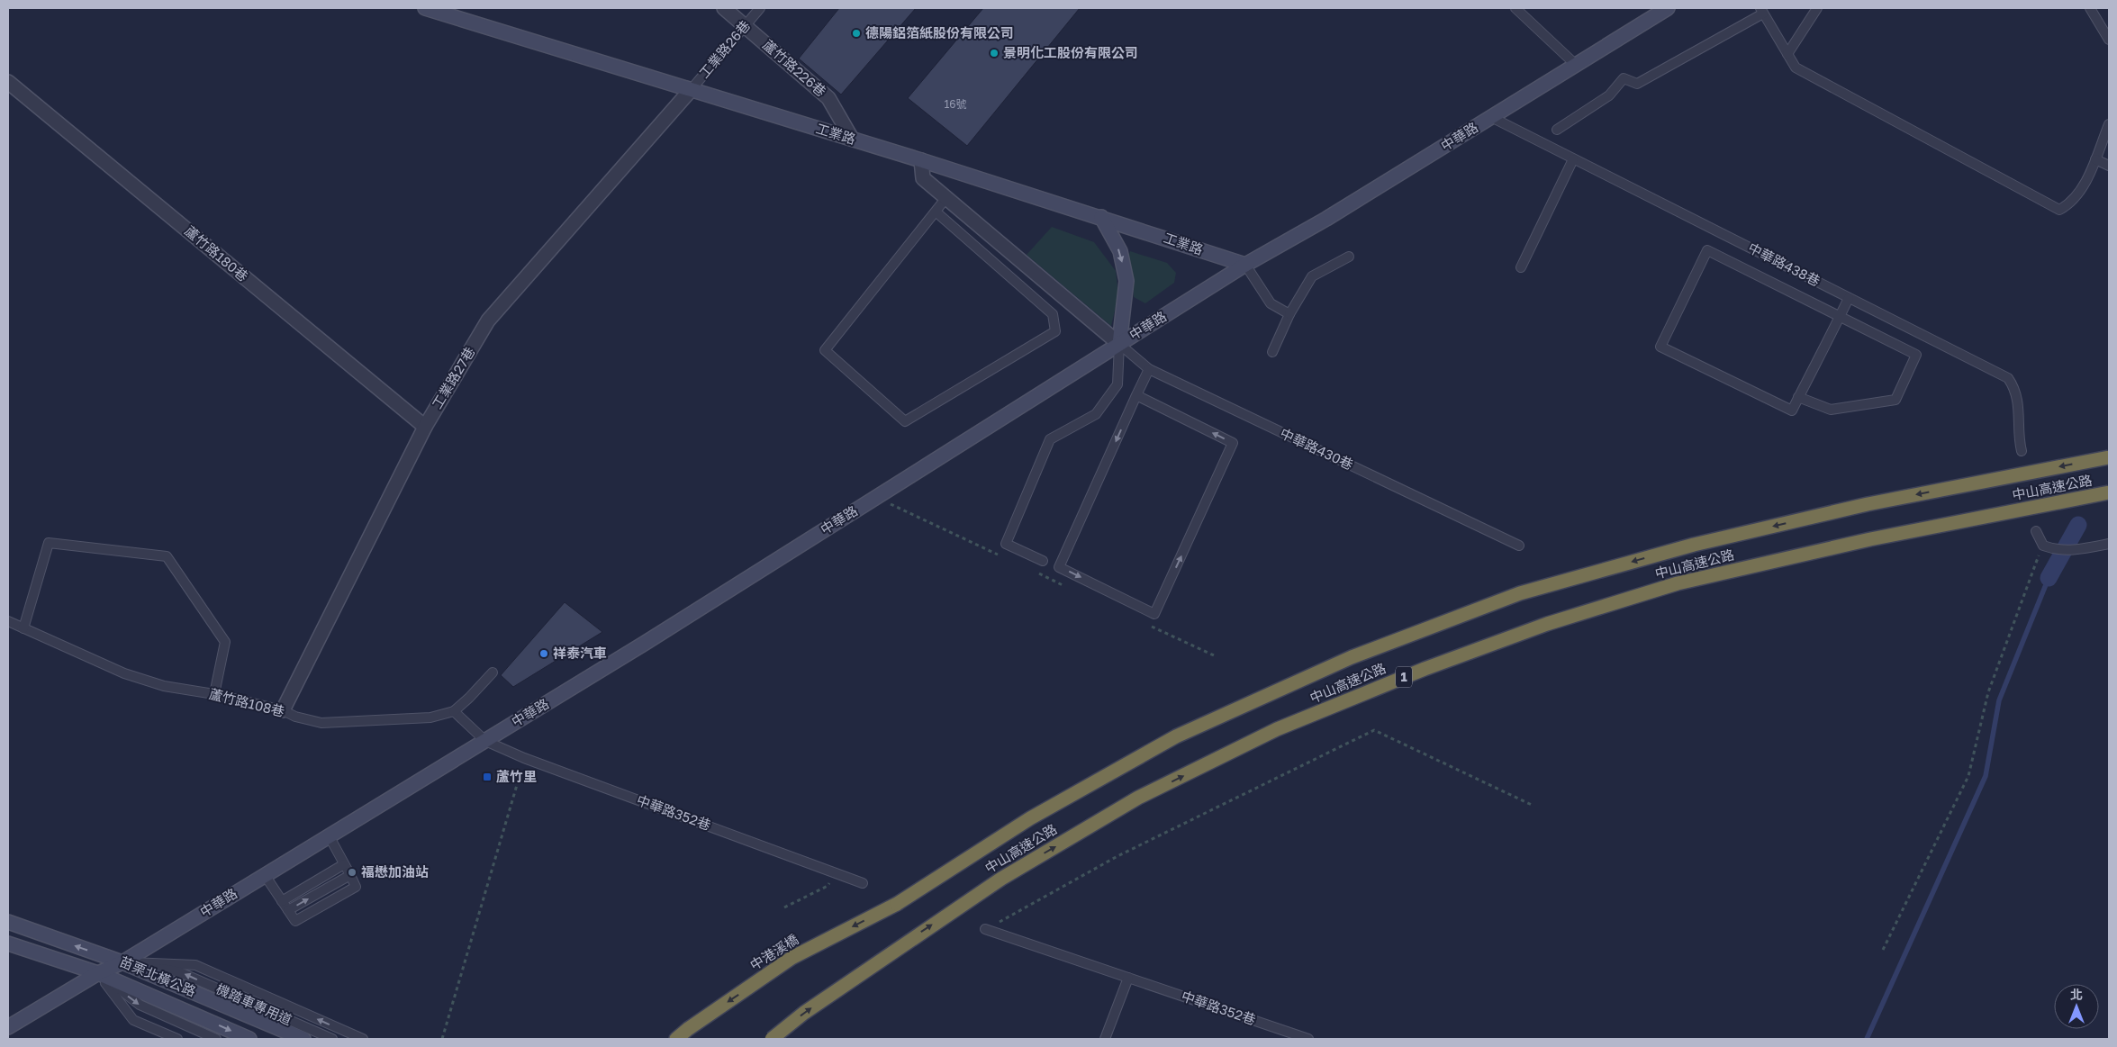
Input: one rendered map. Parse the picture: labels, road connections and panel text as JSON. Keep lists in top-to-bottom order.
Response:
{
  "streets": {
    "highway": ["中山高速公路", "1", "中港溪橋"],
    "street": [
      "蘆竹路226巷",
      "工業路",
      "中華路",
      "蘆竹路180巷",
      "工業路27巷",
      "苗栗北橫公路"
    ],
    "lane": [
      "工業路26巷",
      "中華路438巷",
      "中華路430巷",
      "蘆竹路108巷",
      "中華路352巷",
      "機踏車專用道"
    ]
  },
  "crossings": [
    ["工業路26巷", "蘆竹路226巷"],
    ["工業路26巷", "工業路"],
    ["工業路26巷", "工業路27巷"],
    ["蘆竹路226巷", "工業路"],
    ["工業路", "中華路"],
    ["工業路", "工業路27巷"],
    ["中華路", "中華路438巷"],
    ["中華路", "中華路430巷"],
    ["中華路", "中華路352巷"],
    ["中華路", "苗栗北橫公路"],
    ["中華路", "機踏車專用道"],
    ["蘆竹路180巷", "工業路27巷"],
    ["工業路27巷", "蘆竹路108巷"],
    ["中山高速公路", "中港溪橋"],
    ["苗栗北橫公路", "機踏車專用道"]
  ],
  "one_way": ["中港溪橋"],
  "places": {
    "other": [
      "德陽鋁箔紙股份有限公司",
      "景明化工股份有限公司",
      "祥泰汽車",
      "福懋加油站"
    ],
    "transit": ["蘆竹里"]
  },
  "house_numbers": ["16號"],
  "north": "top"
}
